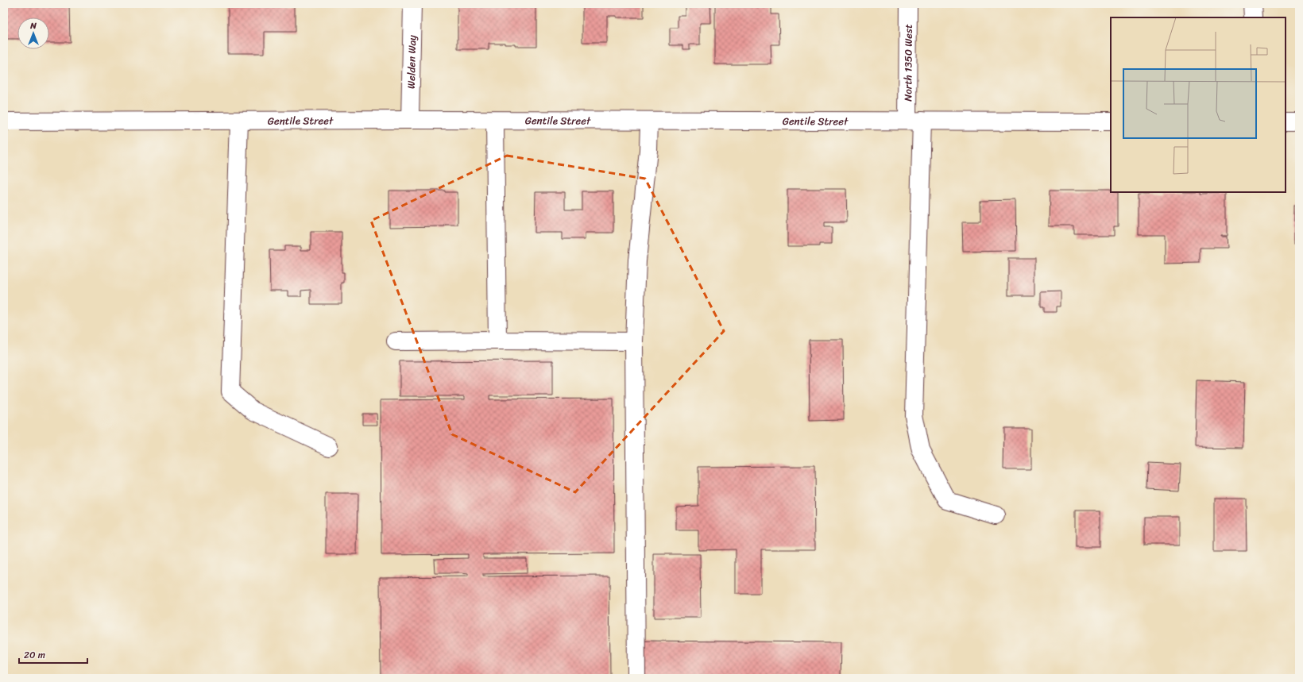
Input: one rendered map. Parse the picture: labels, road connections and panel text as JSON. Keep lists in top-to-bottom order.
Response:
{
  "streets": {
    "main road": ["Welden Way", "North 1350 West", "Gentile Street"]
  },
  "crossings": [
    ["Welden Way", "Gentile Street"],
    ["North 1350 West", "Gentile Street"]
  ],
  "scale_bar": "20 m",
  "north": "top"
}
